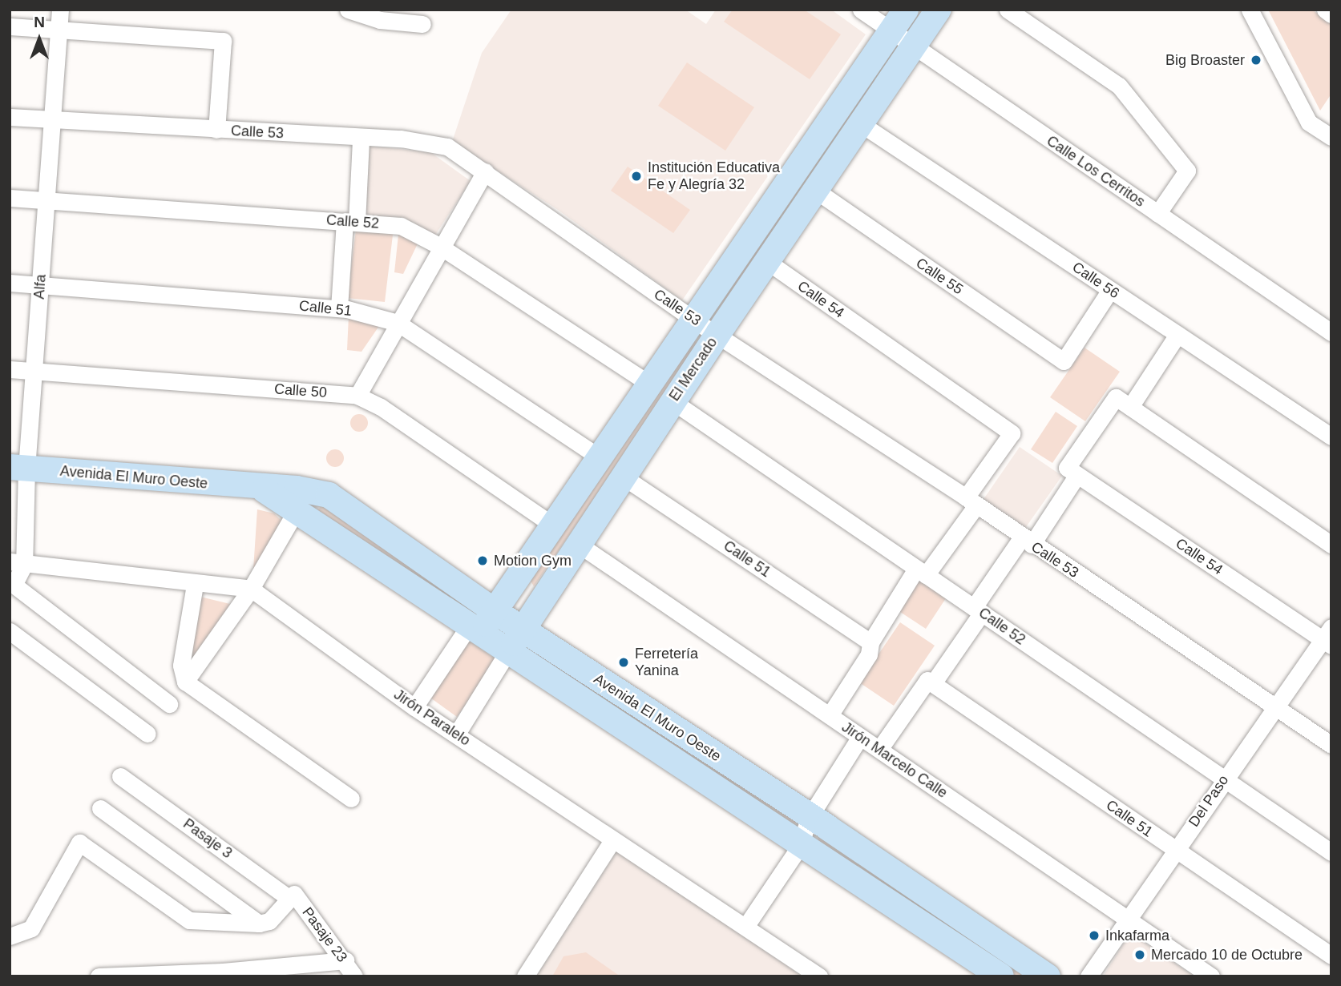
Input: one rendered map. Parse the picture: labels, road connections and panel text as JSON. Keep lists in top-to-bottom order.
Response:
{
  "streets": {
    "main road": ["El Mercado", "Avenida El Muro Oeste"],
    "street": [
      "Calle 53",
      "Calle Los Cerritos",
      "Calle 52",
      "Calle 55",
      "Calle 56",
      "Alfa",
      "Calle 54",
      "Calle 51",
      "Calle 50",
      "Jirón Paralelo",
      "Jirón Marcelo Calle",
      "Del Paso",
      "Pasaje 3",
      "Pasaje 23"
    ]
  },
  "crossings": [
    ["Calle 53", "Alfa"],
    ["Calle 53", "Calle 54"],
    ["Calle 53", "El Mercado"],
    ["Calle 53", "Del Paso"],
    ["Calle Los Cerritos", "El Mercado"],
    ["Calle 52", "Alfa"],
    ["Calle 52", "El Mercado"],
    ["Calle 52", "Del Paso"],
    ["Calle 55", "Calle 56"],
    ["Calle 55", "El Mercado"],
    ["Calle 56", "El Mercado"],
    ["Alfa", "Calle 51"],
    ["Alfa", "Calle 50"],
    ["Alfa", "Avenida El Muro Oeste"],
    ["Calle 54", "El Mercado"],
    ["Calle 54", "Del Paso"],
    ["Calle 51", "El Mercado"],
    ["Calle 51", "Del Paso"],
    ["El Mercado", "Calle 50"],
    ["El Mercado", "Avenida El Muro Oeste"],
    ["El Mercado", "Jirón Paralelo"],
    ["El Mercado", "Jirón Marcelo Calle"],
    ["Jirón Marcelo Calle", "Del Paso"],
    ["Pasaje 3", "Pasaje 23"]
  ],
  "places": [
    "Big Broaster",
    "Institución Educativa Fe y Alegría 32",
    "Motion Gym",
    "Ferretería Yanina",
    "Inkafarma",
    "Mercado 10 de Octubre"
  ],
  "north": "top"
}
